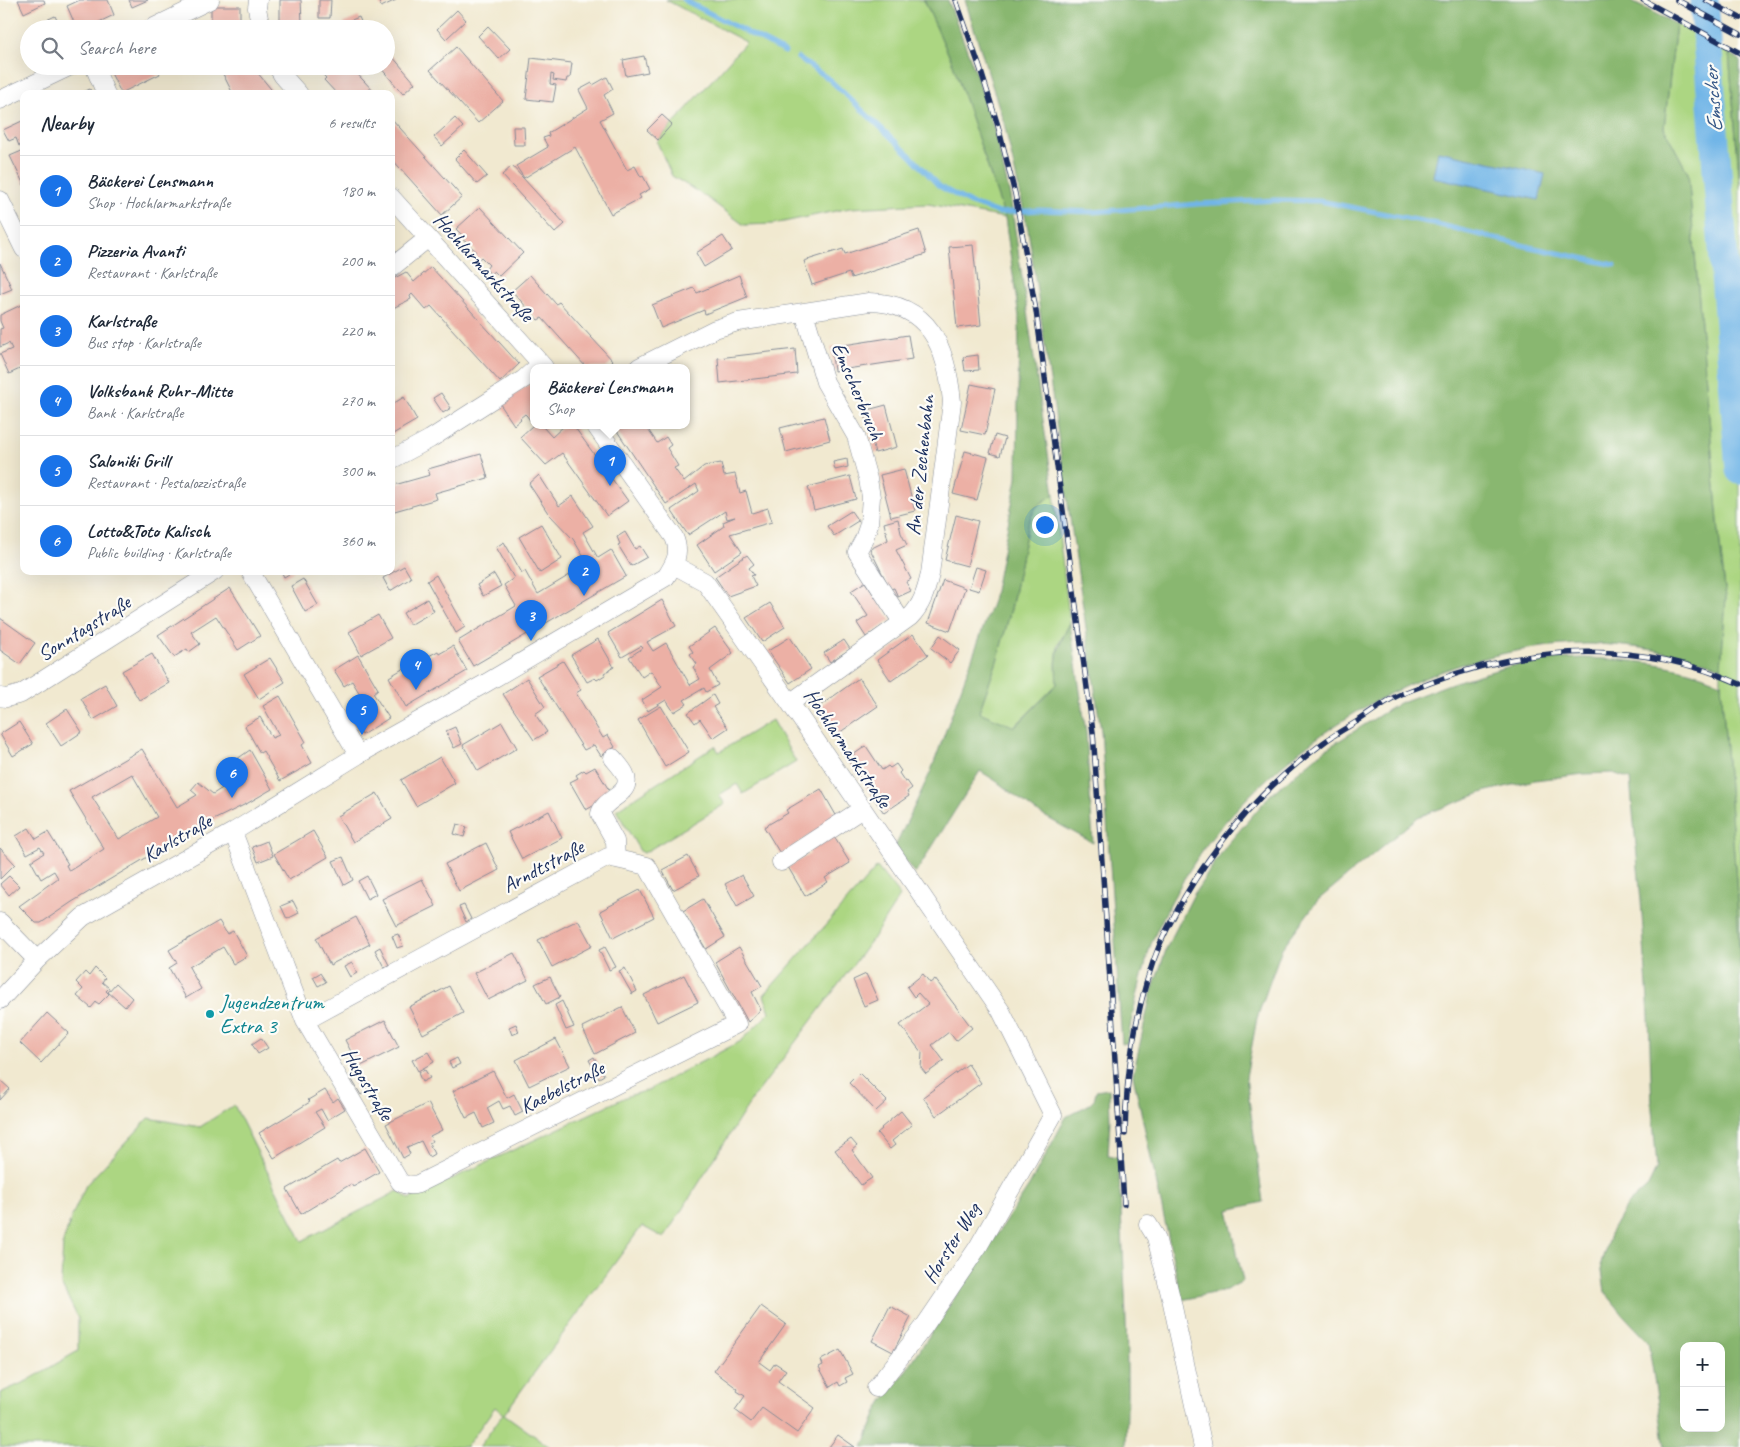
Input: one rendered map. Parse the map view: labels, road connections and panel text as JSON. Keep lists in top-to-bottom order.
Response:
{
  "streets": {
    "street": [
      "Hochlarmarkstraße",
      "Emscherbruch",
      "An der Zechenbahn",
      "Sonntagstraße",
      "Karlstraße",
      "Arndtstraße",
      "Hugostraße",
      "Kaebelstraße",
      "Horster Weg"
    ]
  },
  "crossings": [
    ["Hochlarmarkstraße", "An der Zechenbahn"],
    ["Hochlarmarkstraße", "Karlstraße"],
    ["Hochlarmarkstraße", "Horster Weg"],
    ["Emscherbruch", "An der Zechenbahn"],
    ["Karlstraße", "Hugostraße"],
    ["Arndtstraße", "Hugostraße"],
    ["Arndtstraße", "Kaebelstraße"],
    ["Hugostraße", "Kaebelstraße"]
  ],
  "water": ["Emscher"],
  "places": ["Jugendzentrum Extra 3"],
  "page": {
    "search": "Search here",
    "heading": ["Nearby", "6 results"],
    "list": [
      {
        "mark": "1",
        "name": "Bäckerei Lensmann",
        "note": "Shop · Hochlarmarkstraße",
        "value": "180 m"
      },
      {
        "mark": "2",
        "name": "Pizzeria Avanti",
        "note": "Restaurant · Karlstraße",
        "value": "200 m"
      },
      {
        "mark": "3",
        "name": "Karlstraße",
        "note": "Bus stop · Karlstraße",
        "value": "220 m"
      },
      {
        "mark": "4",
        "name": "Volksbank Ruhr-Mitte",
        "note": "Bank · Karlstraße",
        "value": "270 m"
      },
      {
        "mark": "5",
        "name": "Saloniki Grill",
        "note": "Restaurant · Pestalozzistraße",
        "value": "300 m"
      },
      {
        "mark": "6",
        "name": "Lotto&Toto Kalisch",
        "note": "Public building · Karlstraße",
        "value": "360 m"
      }
    ],
    "popup": ["Bäckerei Lensmann", "Shop"],
    "pins": [
      "1",
      "2",
      "3",
      "4",
      "5",
      "6"
    ],
    "map_buttons": ["+", "−"]
  }
}
